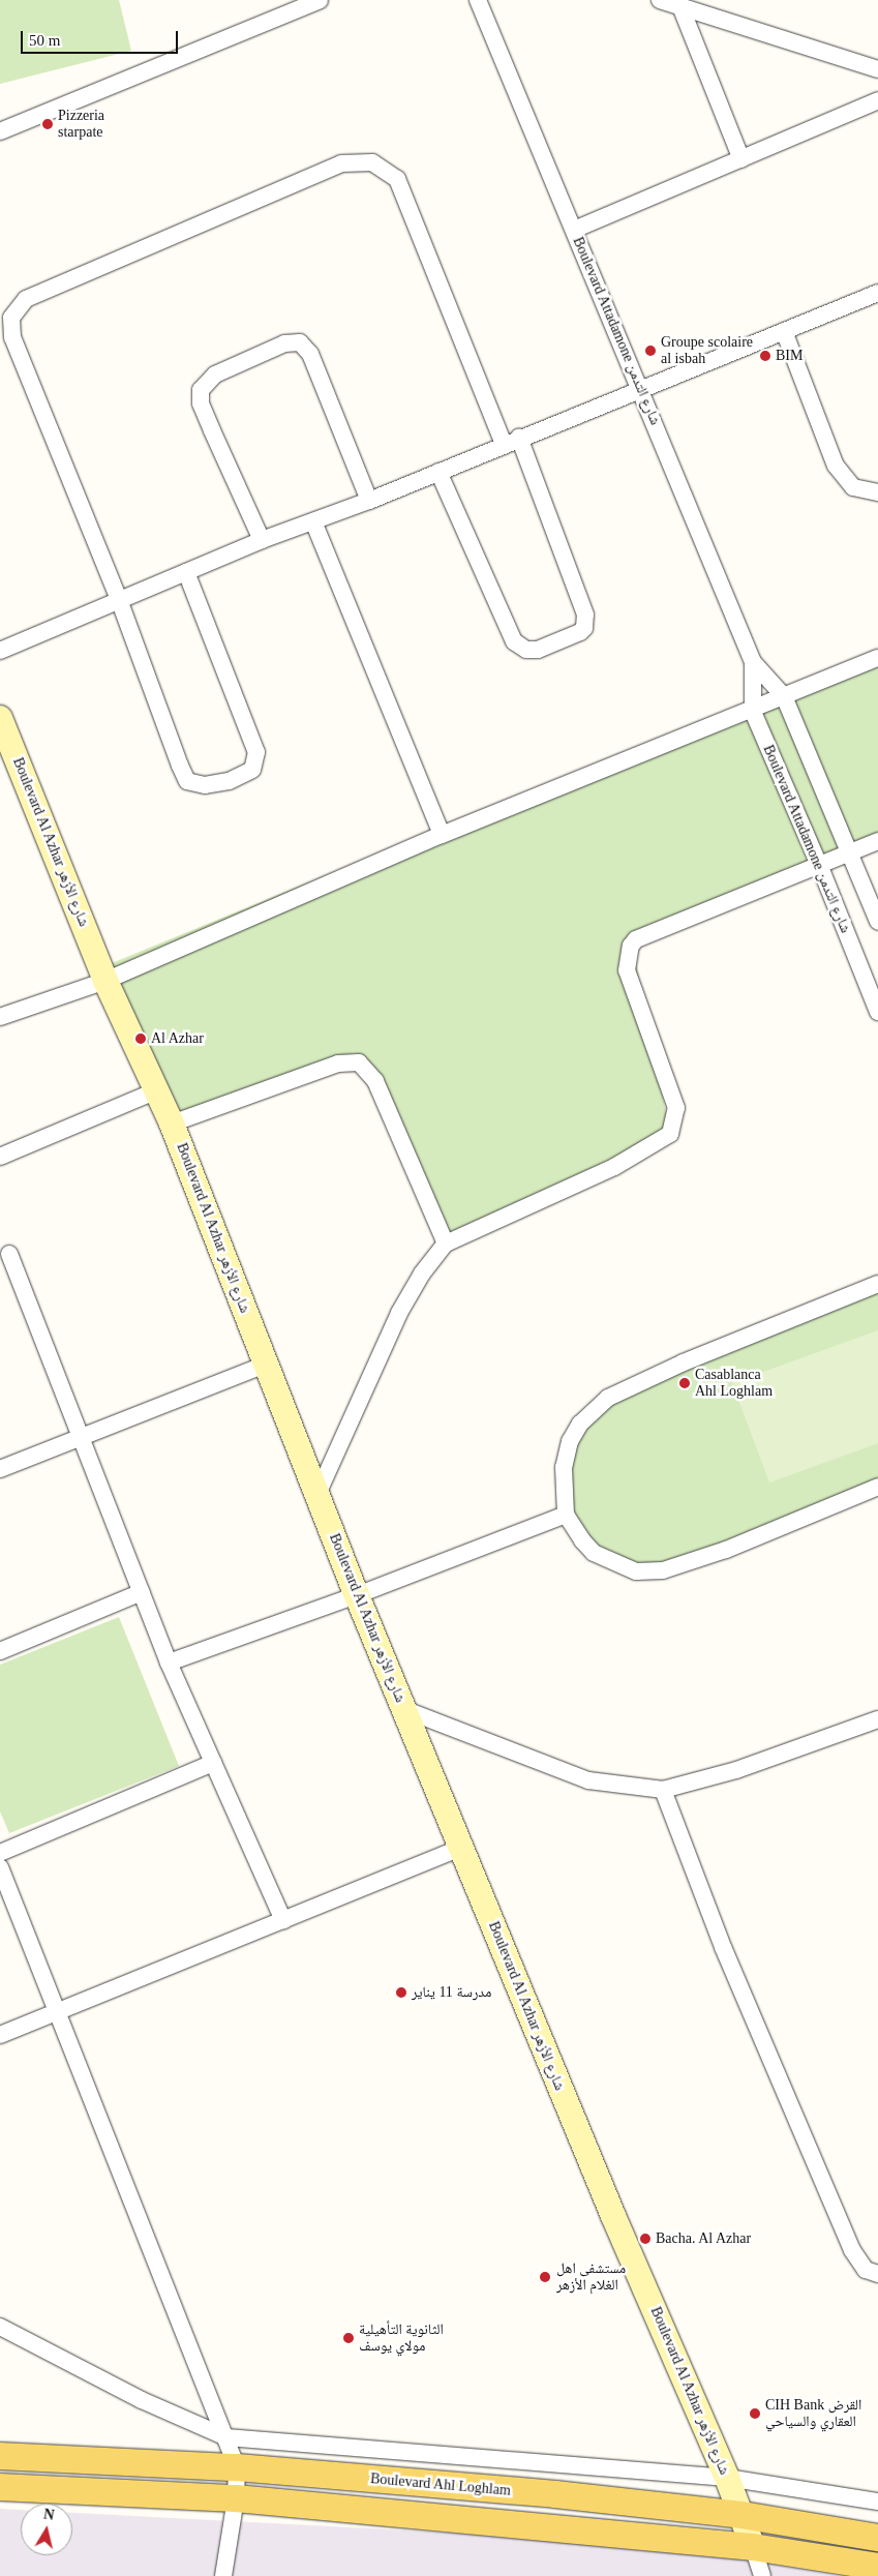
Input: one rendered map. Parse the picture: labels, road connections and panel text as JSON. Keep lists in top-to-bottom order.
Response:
{
  "streets": {
    "main road": ["Boulevard Al Azhar شارع الأزهر", "Boulevard Ahl Loghlam"],
    "street": ["Boulevard Attadamone شارع التدمن"]
  },
  "crossings": [
    ["Boulevard Al Azhar شارع الأزهر", "Boulevard Ahl Loghlam"]
  ],
  "places": [
    "Pizzeria starpate",
    "Groupe scolaire al isbah",
    "BIM",
    "Al Azhar",
    "Casablanca Ahl Loghlam",
    "مدرسة 11 يناير",
    "Bacha. Al Azhar",
    "مستشفى اهل الغلام الأزهر",
    "الثانوية التأهيلية مولاي يوسف",
    "CIH Bank القرض العقاري والسياحي"
  ],
  "scale_bar": "50 m",
  "north": "top"
}
